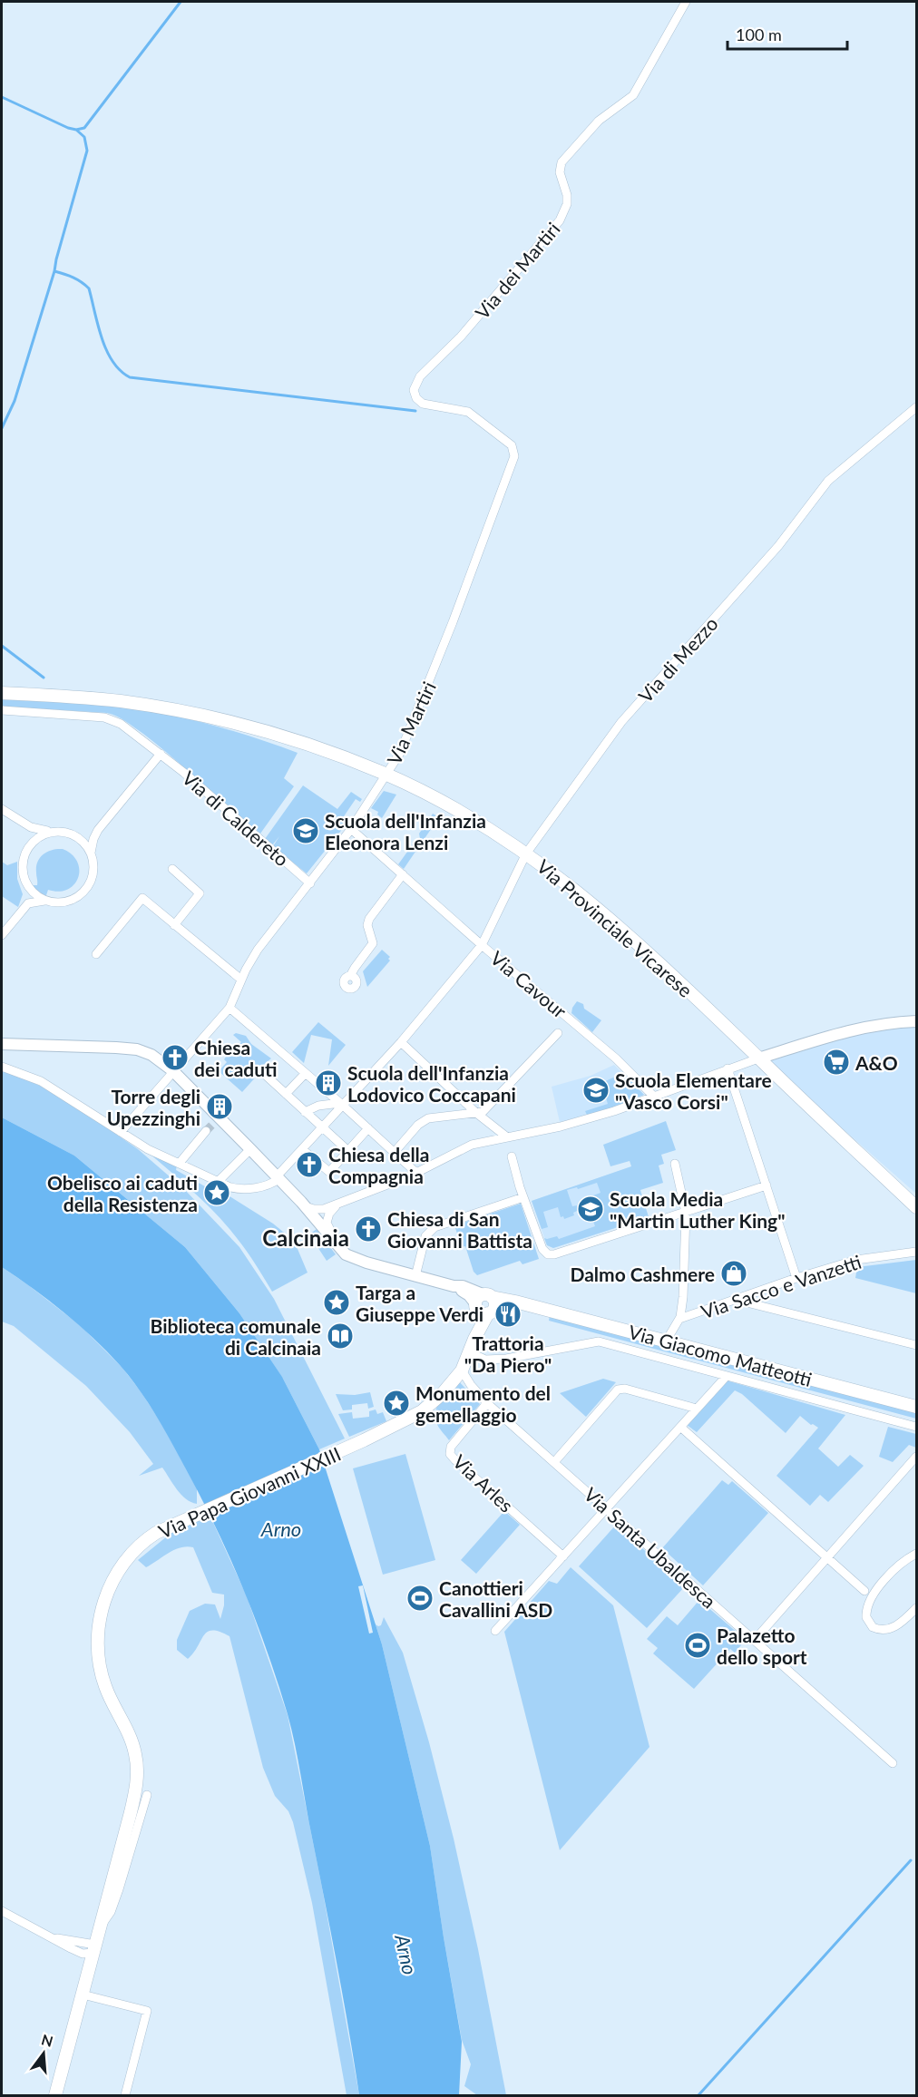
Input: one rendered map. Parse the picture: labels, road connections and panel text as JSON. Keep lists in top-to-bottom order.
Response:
{
  "streets": {
    "main road": ["Via Provinciale Vicarese", "Via Giacomo Matteotti", "Via Papa Giovanni XXIII"],
    "street": [
      "Via dei Martiri",
      "Via di Mezzo",
      "Via Martiri",
      "Via di Caldereto",
      "Via Cavour",
      "Via Sacco e Vanzetti",
      "Via Arles",
      "Via Santa Ubaldesca"
    ]
  },
  "crossings": [
    ["Via dei Martiri", "Via Martiri"],
    ["Via di Mezzo", "Via Provinciale Vicarese"],
    ["Via di Mezzo", "Via Cavour"],
    ["Via Martiri", "Via di Caldereto"],
    ["Via Martiri", "Via Provinciale Vicarese"],
    ["Via Martiri", "Via Cavour"],
    ["Via Giacomo Matteotti", "Via Papa Giovanni XXIII"],
    ["Via Arles", "Via Santa Ubaldesca"],
    ["Via Papa Giovanni XXIII", "Via Santa Ubaldesca"]
  ],
  "districts": ["Calcinaia"],
  "water": ["Arno"],
  "places": {
    "school or university": ["Scuola dell'Infanzia Eleonora Lenzi", "Scuola Elementare \"Vasco Corsi\"", "Scuola Media \"Martin Luther King\""],
    "church": ["Chiesa dei caduti", "Chiesa della Compagnia", "Chiesa di San Giovanni Battista"],
    "supermarket": ["A&O"],
    "building": ["Scuola dell'Infanzia Lodovico Coccapani", "Torre degli Upezzinghi"],
    "place": ["Obelisco ai caduti della Resistenza", "Targa a Giuseppe Verdi", "Monumento del gemellaggio"],
    "shop": ["Dalmo Cashmere"],
    "restaurant": ["Trattoria \"Da Piero\""],
    "library": ["Biblioteca comunale di Calcinaia"],
    "sports": ["Canottieri Cavallini ASD", "Palazetto dello sport"]
  },
  "scale_bar": "100 m",
  "north": "top"
}
